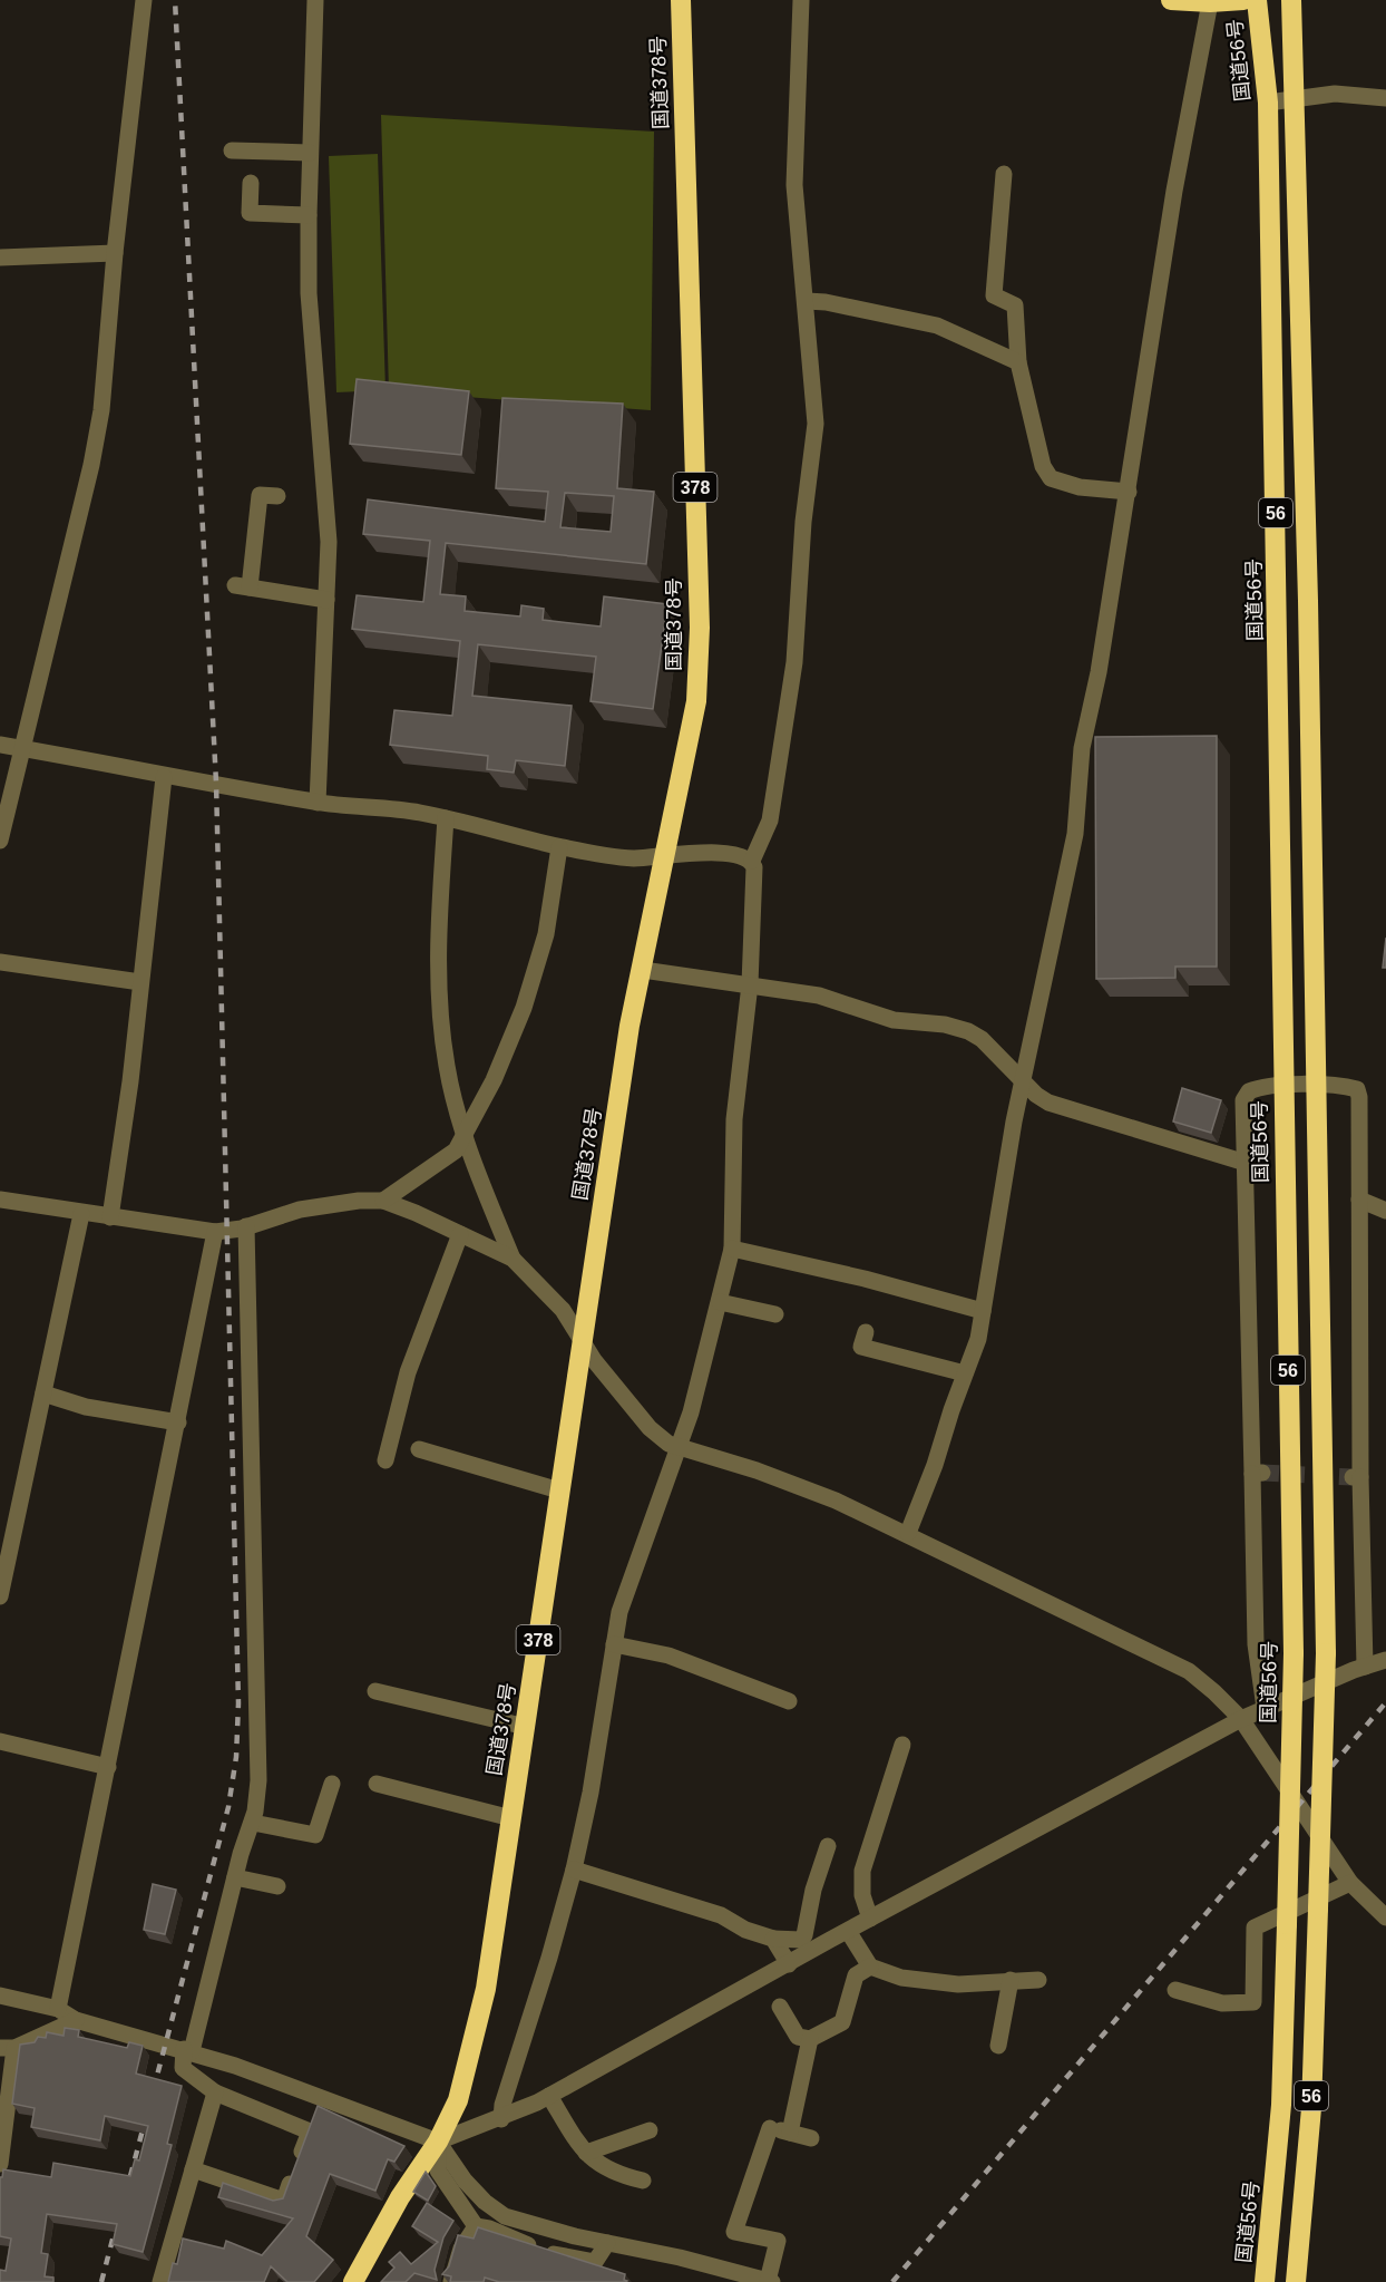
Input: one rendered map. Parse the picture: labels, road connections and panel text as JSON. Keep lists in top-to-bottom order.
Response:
{
  "streets": {
    "highway": [
      "国道56号",
      "国道378号",
      "378",
      "56"
    ]
  }
}
